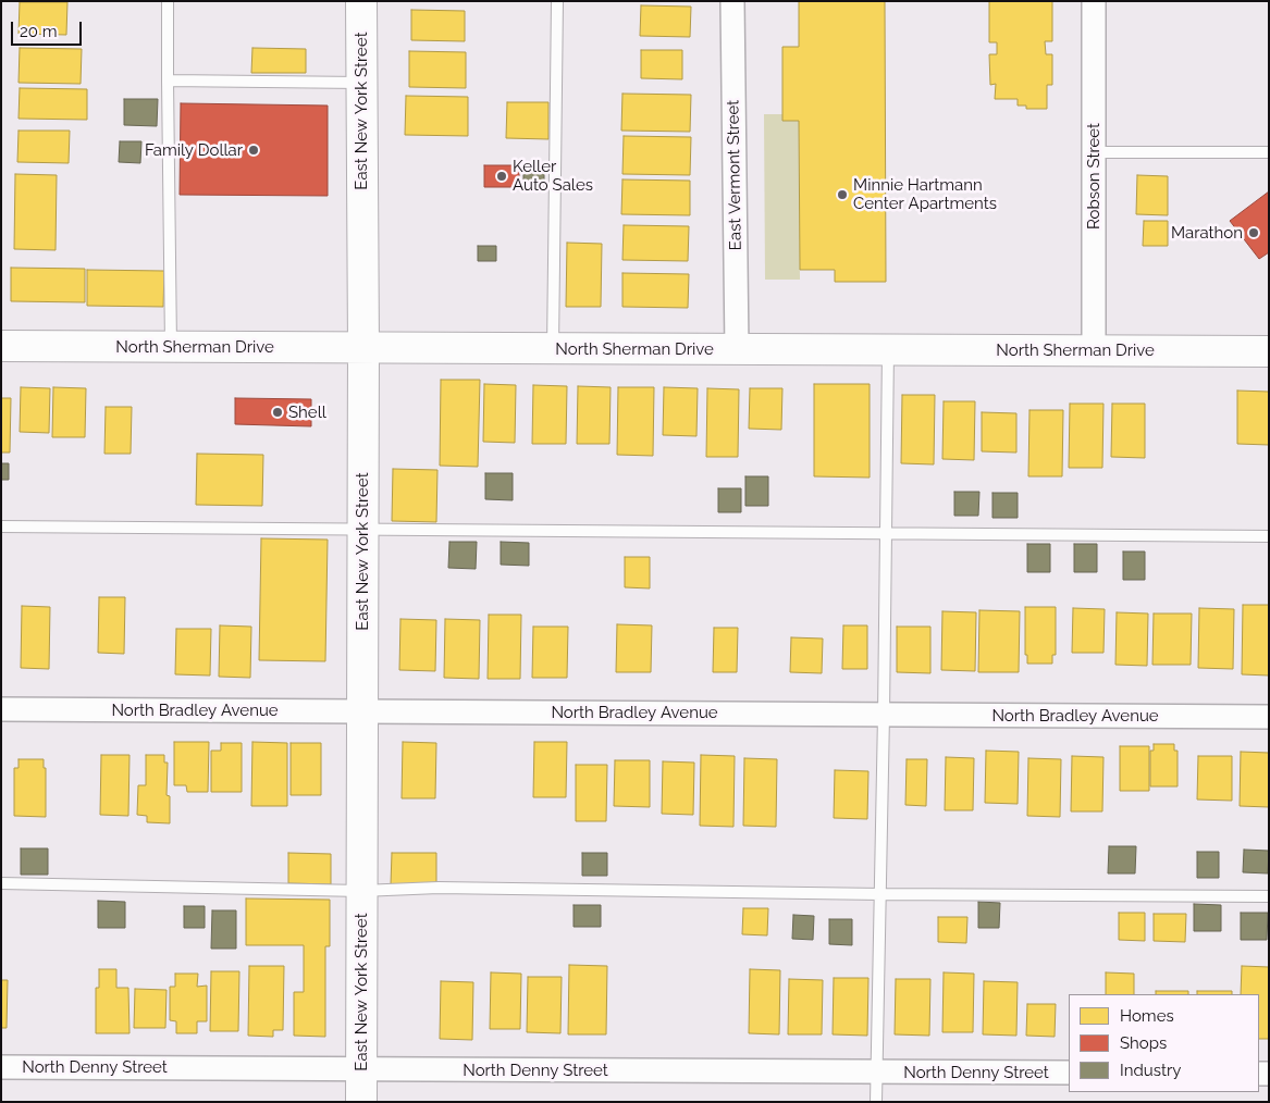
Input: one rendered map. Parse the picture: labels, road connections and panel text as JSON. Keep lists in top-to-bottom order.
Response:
{
  "streets": {
    "main road": ["East New York Street", "North Sherman Drive"],
    "street": [
      "East Vermont Street",
      "Robson Street",
      "North Bradley Avenue",
      "North Denny Street"
    ]
  },
  "crossings": [
    ["East New York Street", "North Sherman Drive"],
    ["East New York Street", "North Bradley Avenue"],
    ["East New York Street", "North Denny Street"],
    ["East Vermont Street", "North Sherman Drive"],
    ["Robson Street", "North Sherman Drive"]
  ],
  "places": [
    "Family Dollar",
    "Keller Auto Sales",
    "Minnie Hartmann Center Apartments",
    "Marathon",
    "Shell"
  ],
  "legend": ["Homes", "Shops", "Industry"],
  "scale_bar": "20 m"
}
